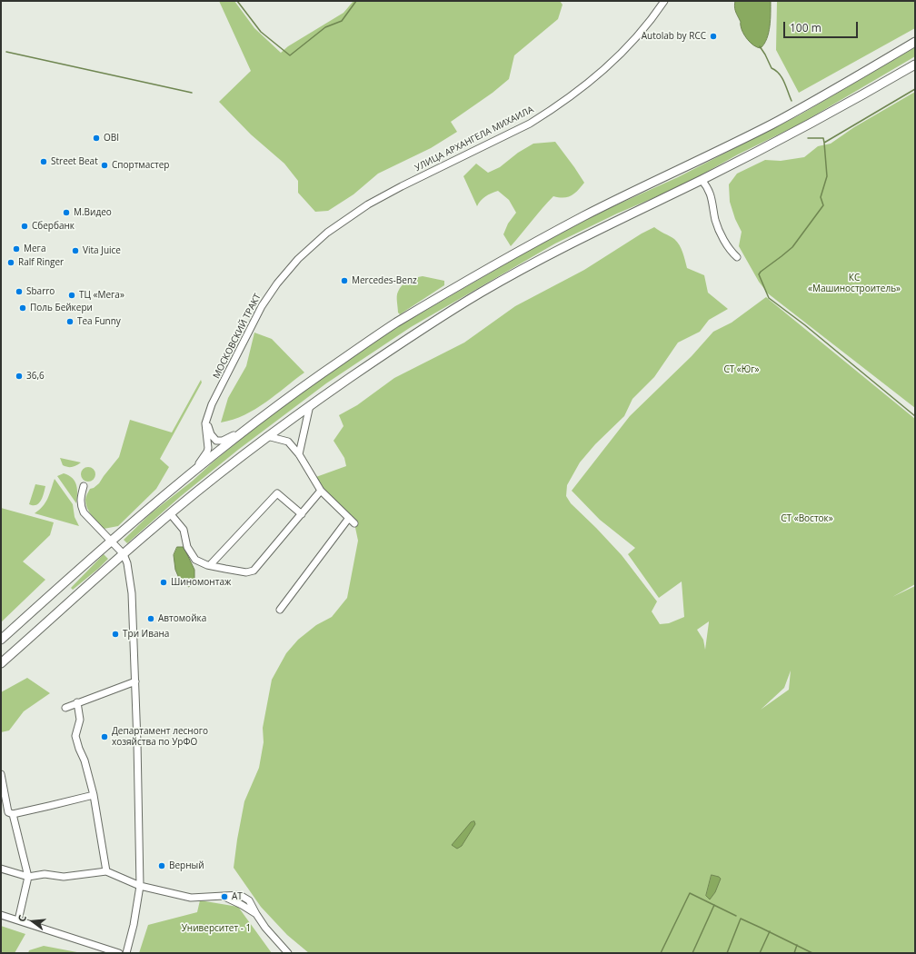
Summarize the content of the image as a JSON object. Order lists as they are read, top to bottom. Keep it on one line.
{"streets":{"street":["УЛИЦА АРХАНГЕЛА МИХАИЛА","МОСКОВСКИЙ ТРАКТ"]},"crossings":[["УЛИЦА АРХАНГЕЛА МИХАИЛА","МОСКОВСКИЙ ТРАКТ"]],"parks":["КС «Машиностроитель»","СТ «Юг»","СТ «Восток»","Университет - 1"],"places":["Autolab by RCC","OBI","Street Beat","Спортмастер","М.Видео","Сбербанк","Мега","Vita Juice","Ralf Ringer","Mercedes-Benz","Sbarro","ТЦ «Мега»","Поль Бейкери","Tea Funny","36,6","Шиномонтаж","Автомойка","Три Ивана","Департамент лесного хозяйства по УрФО","Верный","AT"],"scale_bar":"100 m","north":"left"}
